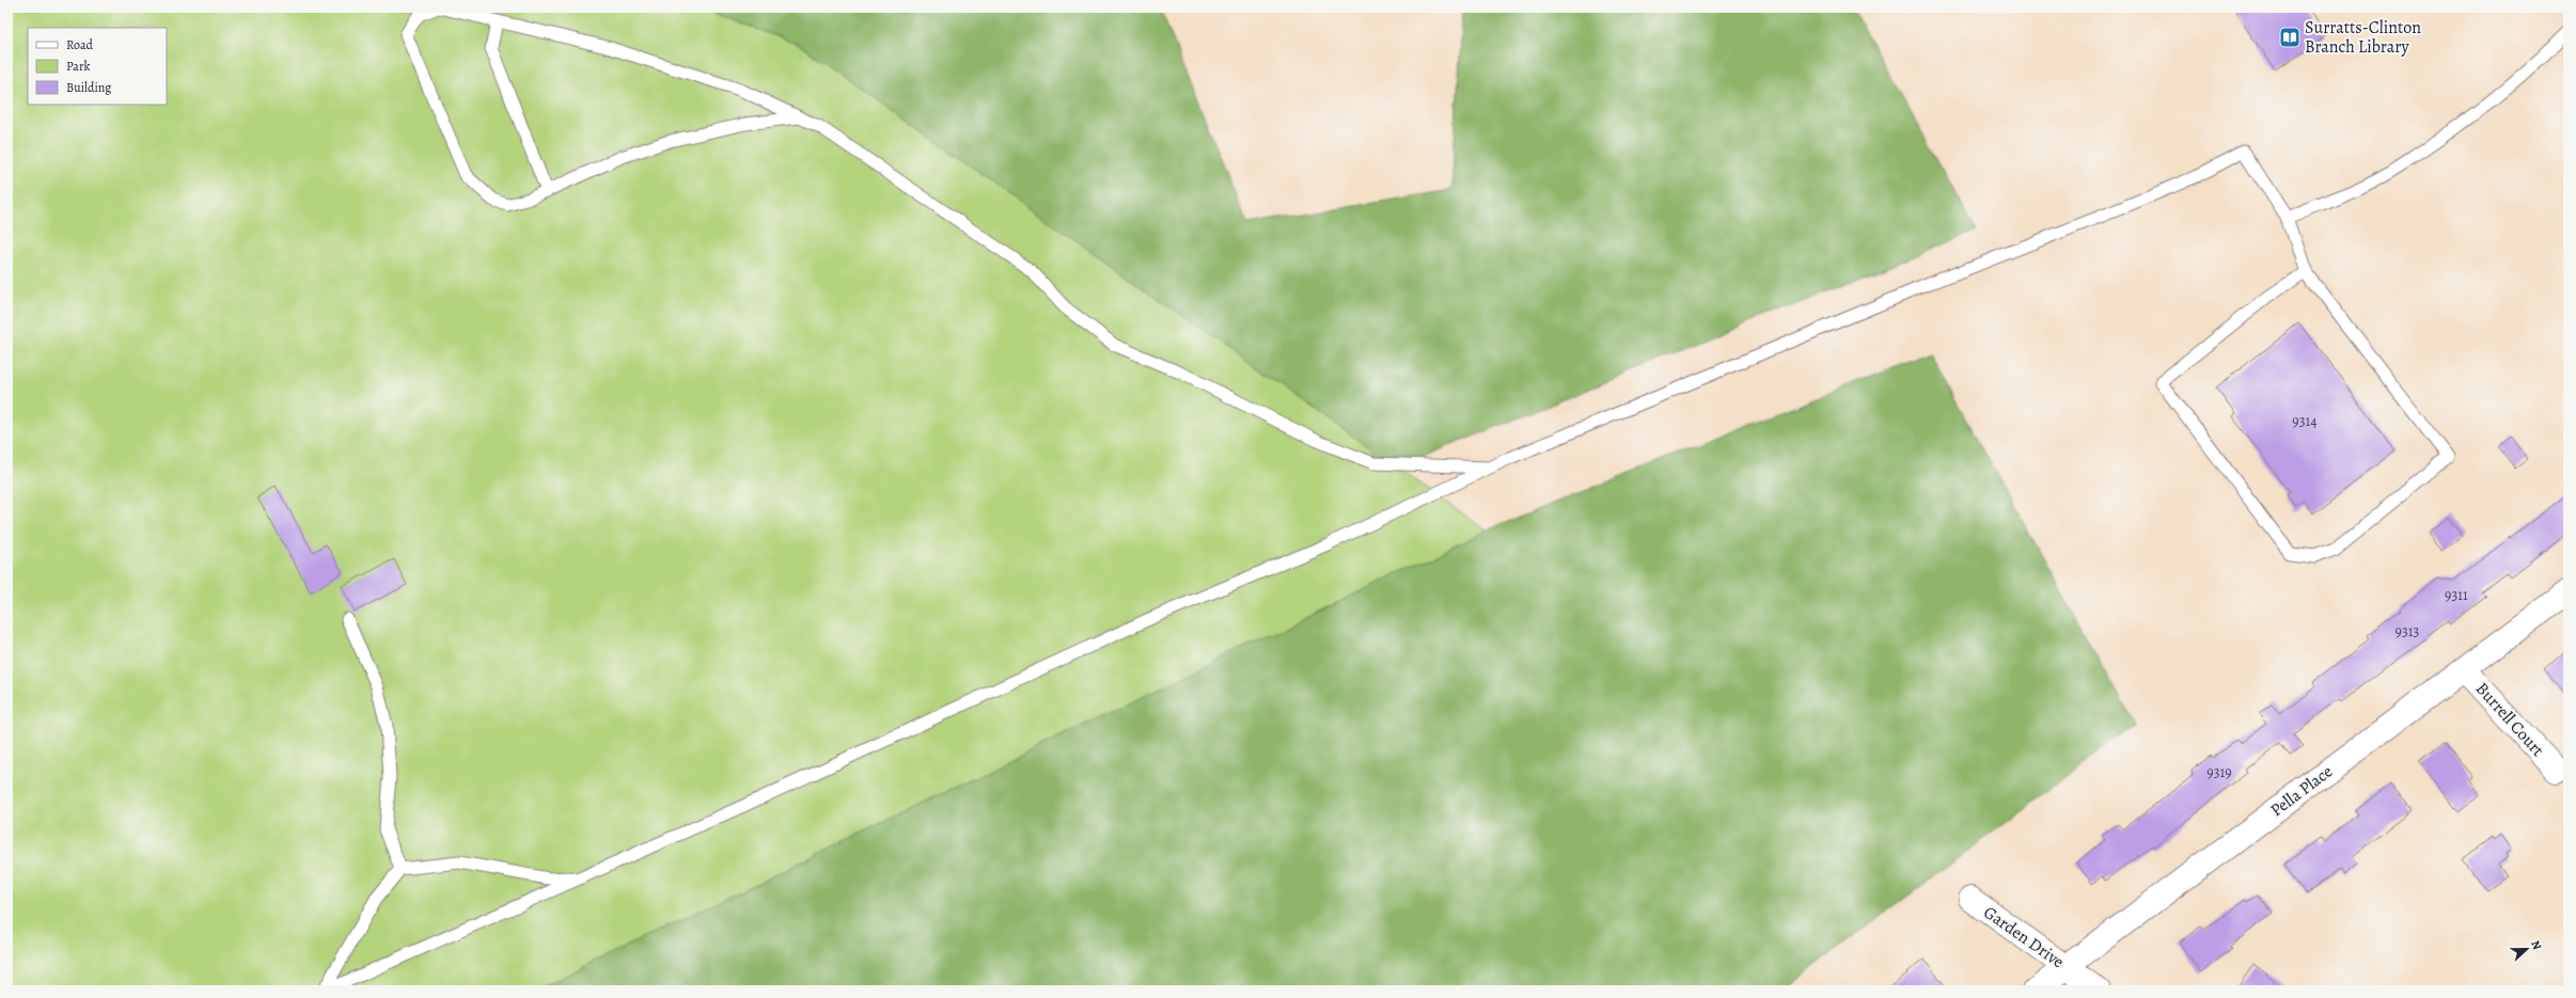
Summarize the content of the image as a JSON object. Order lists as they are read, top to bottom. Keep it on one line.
{"streets":{"street":["Burrell Court","Pella Place","Garden Drive"]},"crossings":[["Burrell Court","Pella Place"],["Pella Place","Garden Drive"]],"places":{"library":["Surratts-Clinton Branch Library"]},"house_numbers":["9314","9311","9313","9319"],"legend":["Road","Park","Building"],"north":"right"}
